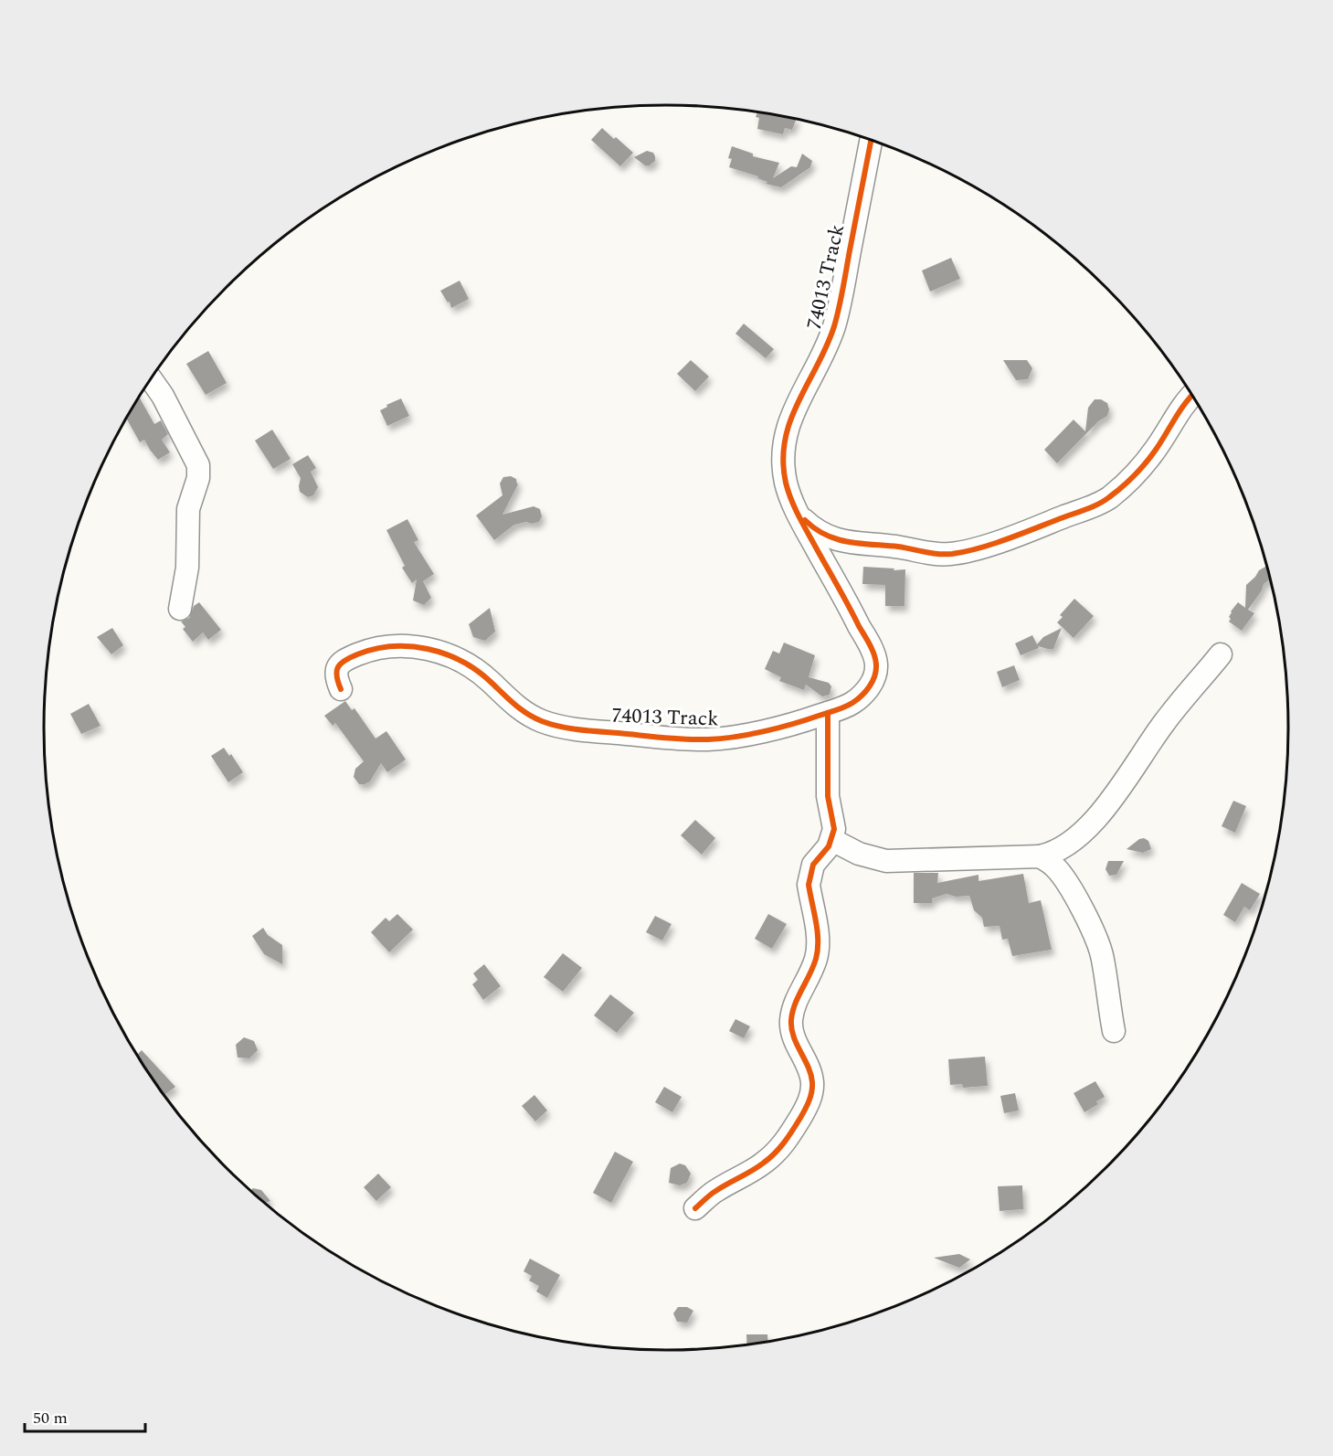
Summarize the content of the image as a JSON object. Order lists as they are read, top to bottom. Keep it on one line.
{"streets":{"street":["74013 Track"]},"scale_bar":"50 m"}
